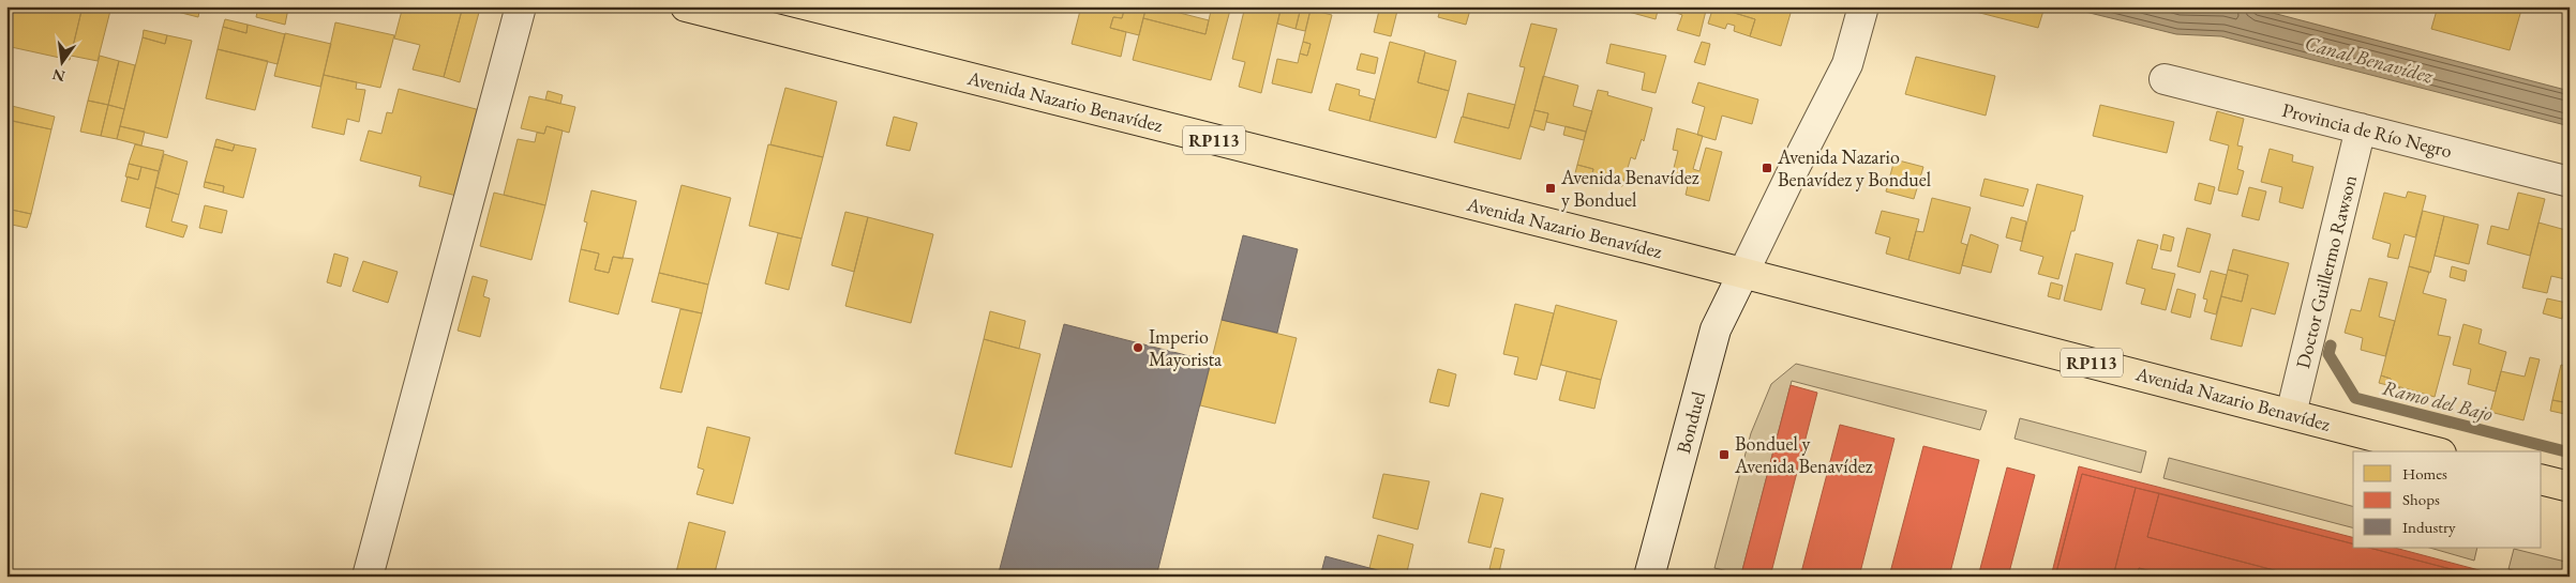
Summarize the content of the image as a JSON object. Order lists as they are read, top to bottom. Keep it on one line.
{"streets":{"main road":["Avenida Nazario Benavídez","RP113"],"street":["Provincia de Río Negro","Doctor Guillermo Rawson","Bonduel"]},"crossings":[["Avenida Nazario Benavídez","Doctor Guillermo Rawson"],["Avenida Nazario Benavídez","Bonduel"],["Provincia de Río Negro","Doctor Guillermo Rawson"]],"water":["Canal Benavídez","Ramo del Bajo"],"places":{"transit":["Avenida Nazario Benavídez y Bonduel","Avenida Benavídez y Bonduel","Bonduel y Avenida Benavídez"],"other":["Imperio Mayorista"]},"legend":["Homes","Shops","Industry"],"north":"bottom"}
